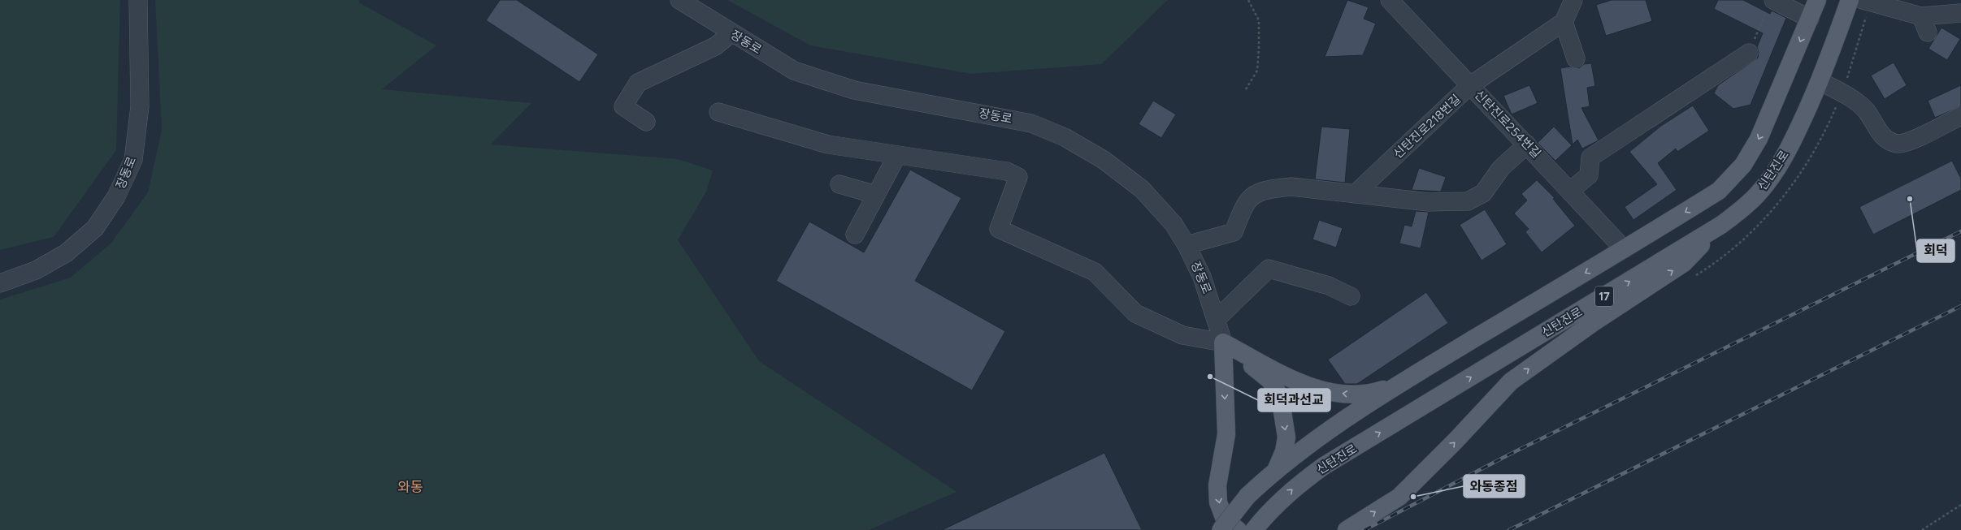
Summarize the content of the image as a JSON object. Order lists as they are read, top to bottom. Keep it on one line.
{"streets":{"main road":["신탄진로","17"],"street":["장동로","신탄진로254번길","신탄진로218번길"]},"crossings":[["신탄진로254번길","신탄진로218번길"],["신탄진로254번길","17"]],"districts":["와동"],"places":["회덕","회덕과선교","와동종점"]}
